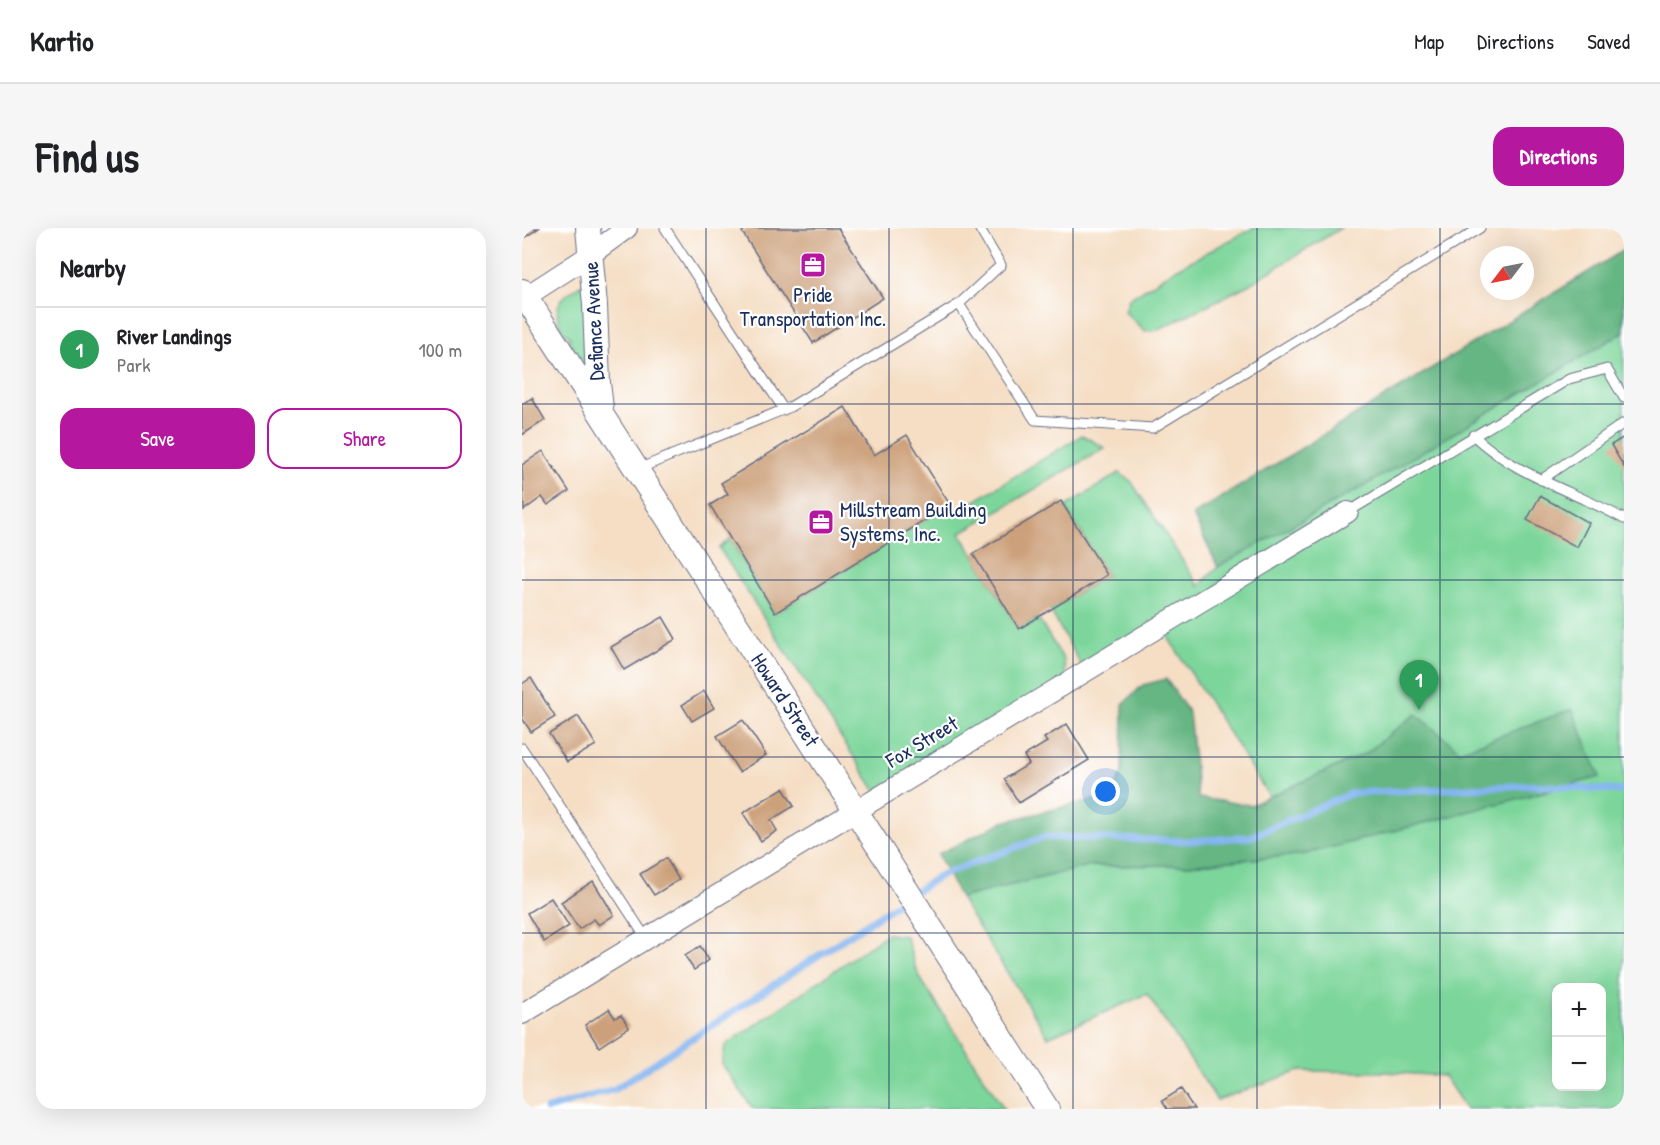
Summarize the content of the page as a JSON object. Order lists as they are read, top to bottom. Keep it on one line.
{"streets":{"street":["Defiance Avenue","Howard Street","Fox Street"]},"crossings":[["Defiance Avenue","Howard Street"],["Howard Street","Fox Street"]],"places":{"office":["Pride Transportation Inc.","Millstream Building Systems, Inc."]},"north":"bottom left","page":{"header":"Kartio","nav":["Map","Directions","Saved"],"buttons":["Directions",["Save","Share"]],"title":"Find us","heading":"Nearby","list":[{"mark":"1","name":"River Landings","note":"Park","value":"100 m"}],"pins":"1","map_buttons":["+","−"]}}
